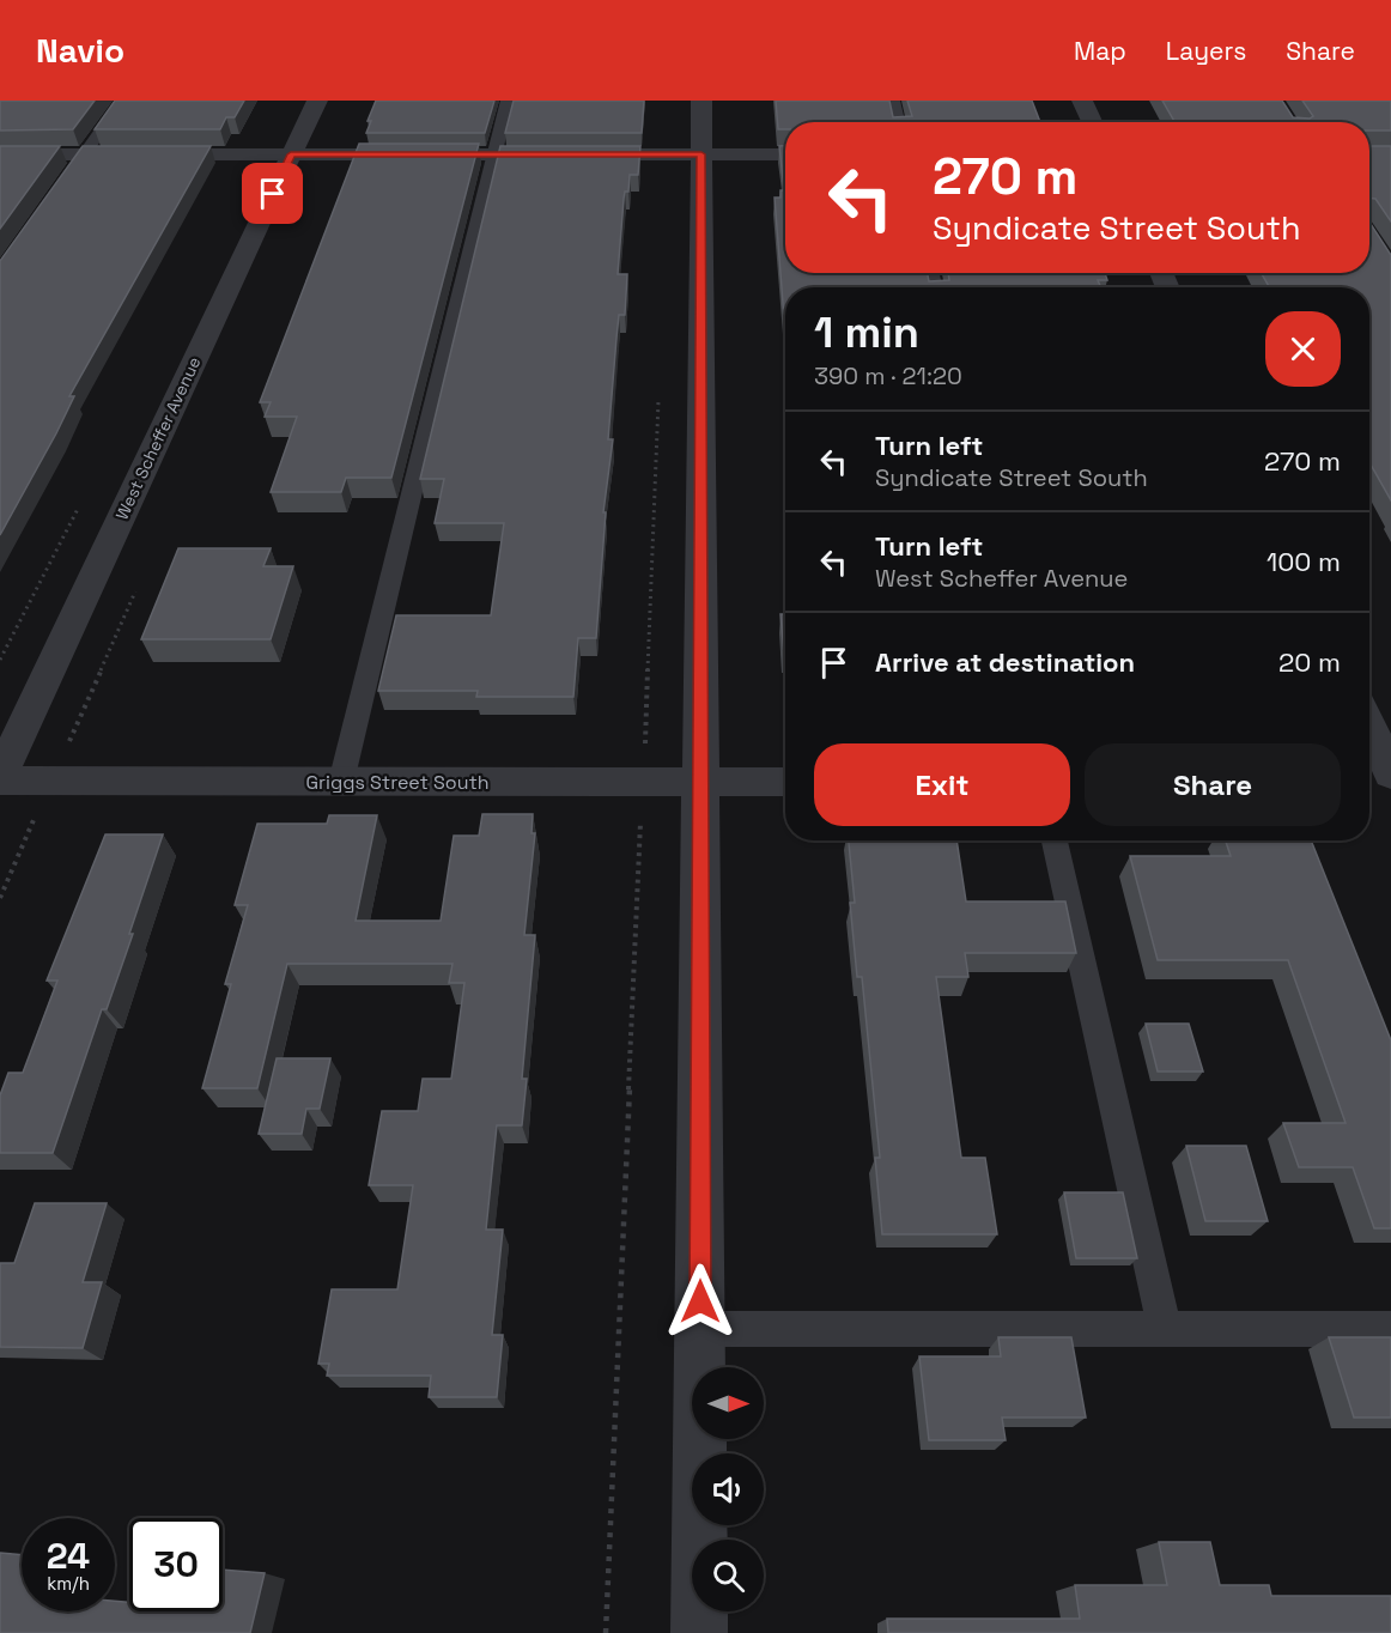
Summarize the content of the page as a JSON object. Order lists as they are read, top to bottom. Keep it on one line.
{"streets":{"street":["West Scheffer Avenue","Griggs Street South"]},"north":"right","page":{"header":"Navio","nav":["Map","Layers","Share"],"turn":["270 m","Syndicate Street South"],"heading":["1 min","390 m · 21:20"],"list":[{"name":"Turn left","note":"Syndicate Street South","value":"270 m"},{"name":"Turn left","note":"West Scheffer Avenue","value":"100 m"},{"name":"Arrive at destination","value":"20 m"}],"buttons":["Exit","Share"],"speed":"24 km/h","limit":"30"}}
